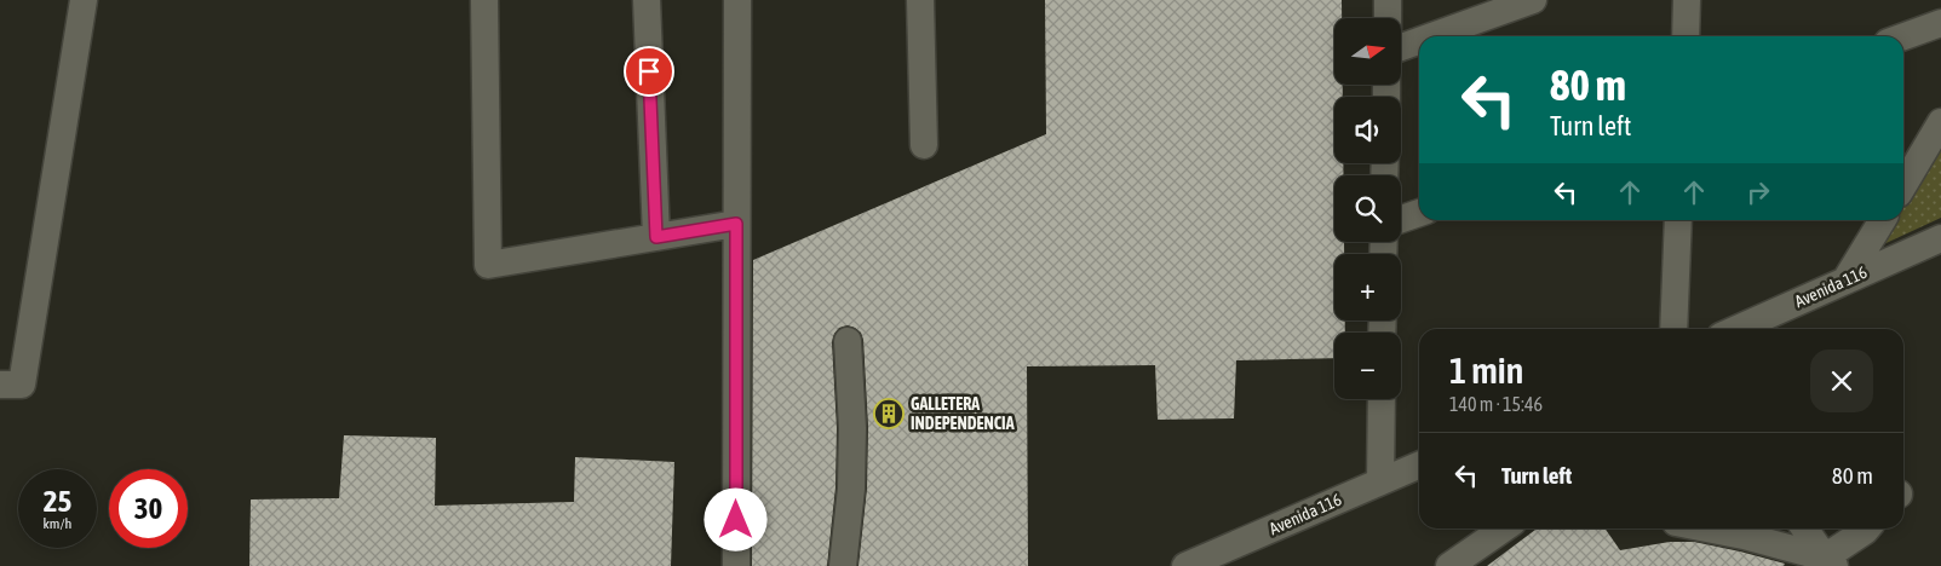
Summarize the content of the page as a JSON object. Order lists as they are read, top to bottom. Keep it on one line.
{"streets":{"street":["Avenida 116"]},"places":{"building":["GALLETERA INDEPENDENCIA"]},"north":"right","page":{"map_buttons":["+","−"],"turn":["80 m","Turn left"],"heading":["1 min","140 m · 15:46"],"list":[{"name":"Turn left","value":"80 m"}],"speed":"25 km/h","limit":"30"}}
